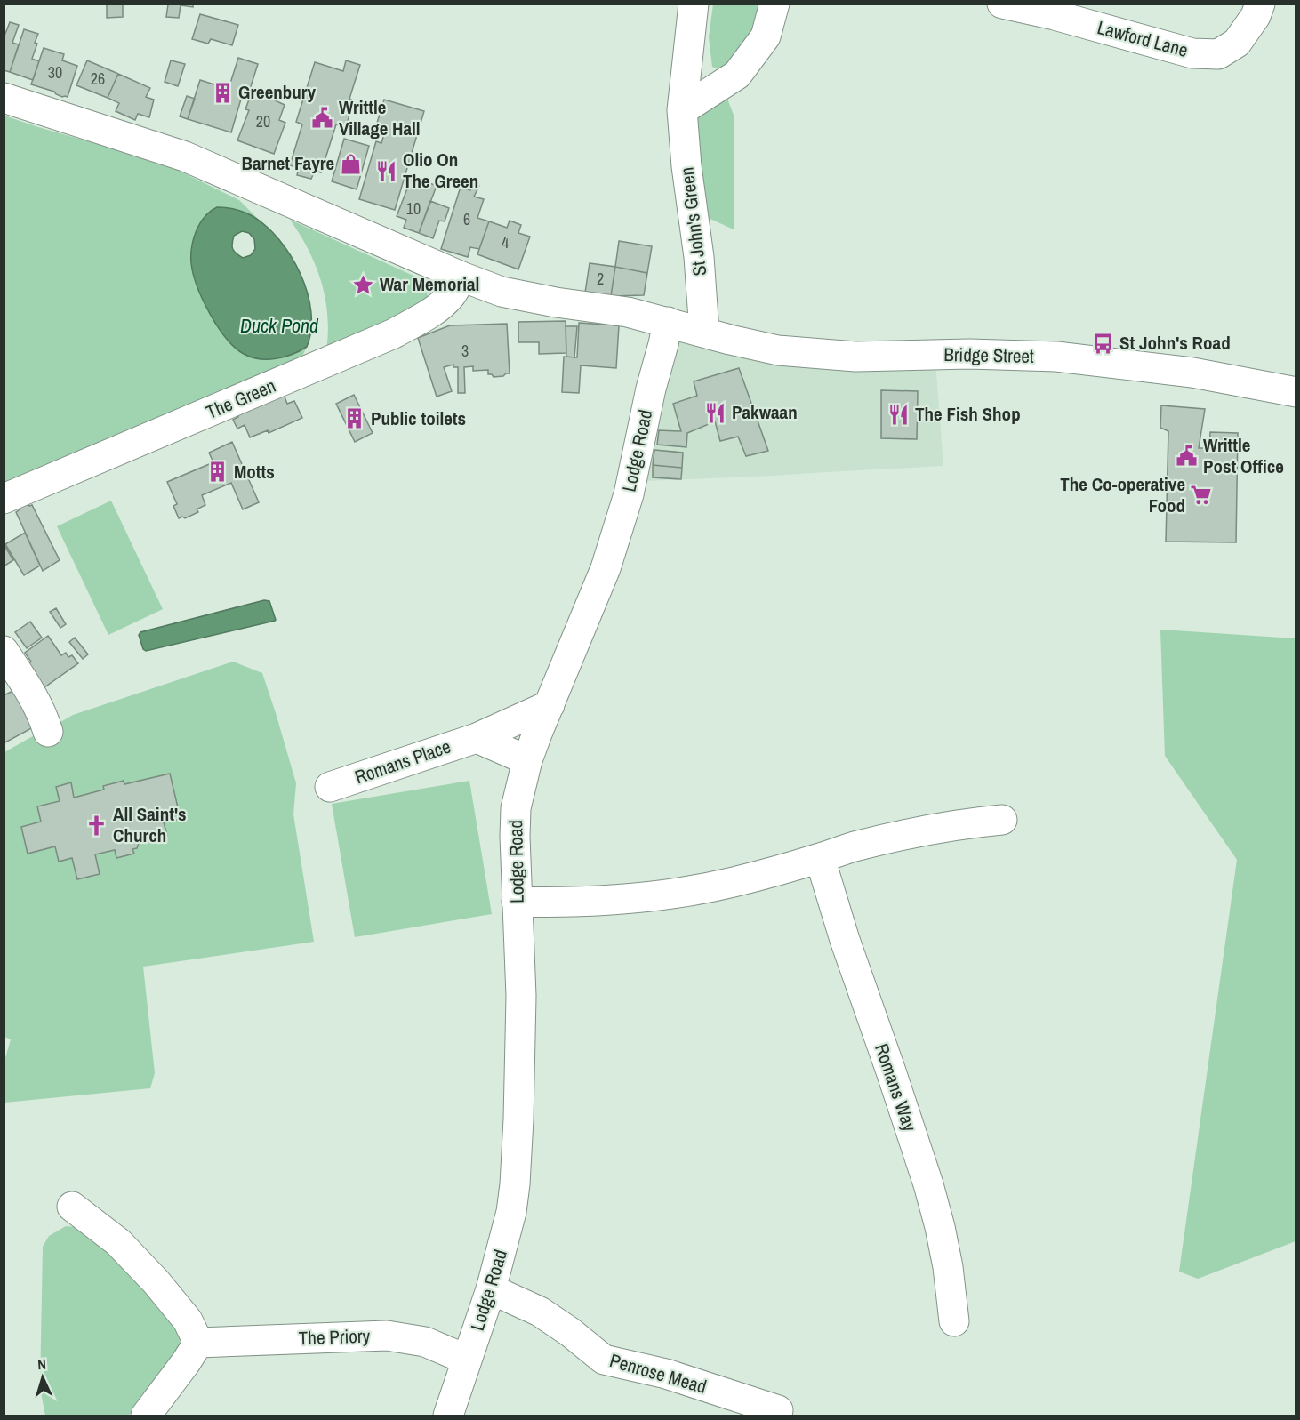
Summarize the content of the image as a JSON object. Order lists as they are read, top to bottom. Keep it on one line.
{"streets":{"street":["Lawford Lane","St John's Green","Bridge Street","The Green","Lodge Road","Romans Place","Romans Way","The Priory","Penrose Mead"]},"crossings":[["St John's Green","Bridge Street"],["St John's Green","Lodge Road"],["Bridge Street","Lodge Road"],["Lodge Road","Romans Place"],["Lodge Road","The Priory"],["Lodge Road","Penrose Mead"]],"water":["Duck Pond"],"places":{"building":["Greenbury","Public toilets","Motts"],"public building":["Writtle Village Hall","Writtle Post Office"],"shop":["Barnet Fayre"],"restaurant":["Olio On The Green","Pakwaan","The Fish Shop"],"place":["War Memorial"],"bus stop":["St John's Road"],"supermarket":["The Co-operative Food"],"church":["All Saint's Church"]},"house_numbers":["30","26","20","10","6","4","2","3"],"north":"top"}
